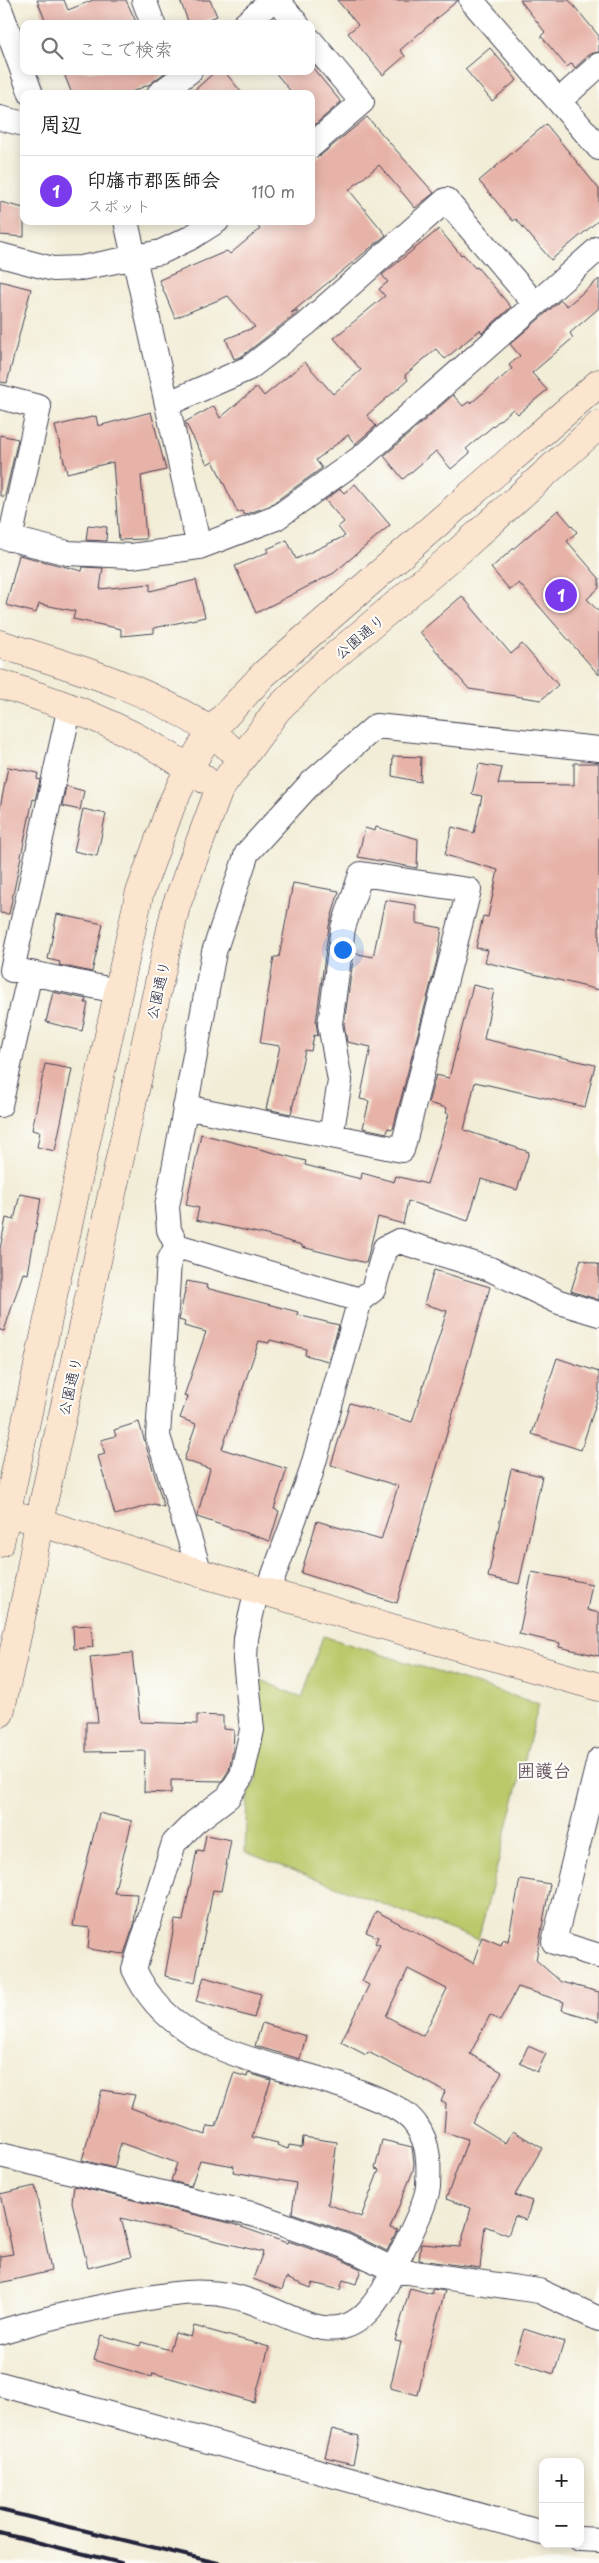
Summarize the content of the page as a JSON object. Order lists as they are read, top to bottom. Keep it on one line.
{"streets":{"street":["公園通り"]},"districts":["囲護台"],"page":{"search":"ここで検索","heading":"周辺","list":[{"mark":"1","name":"印旛市郡医師会","note":"スポット","value":"110 m"}],"pins":"1","map_buttons":["+","−"]}}
